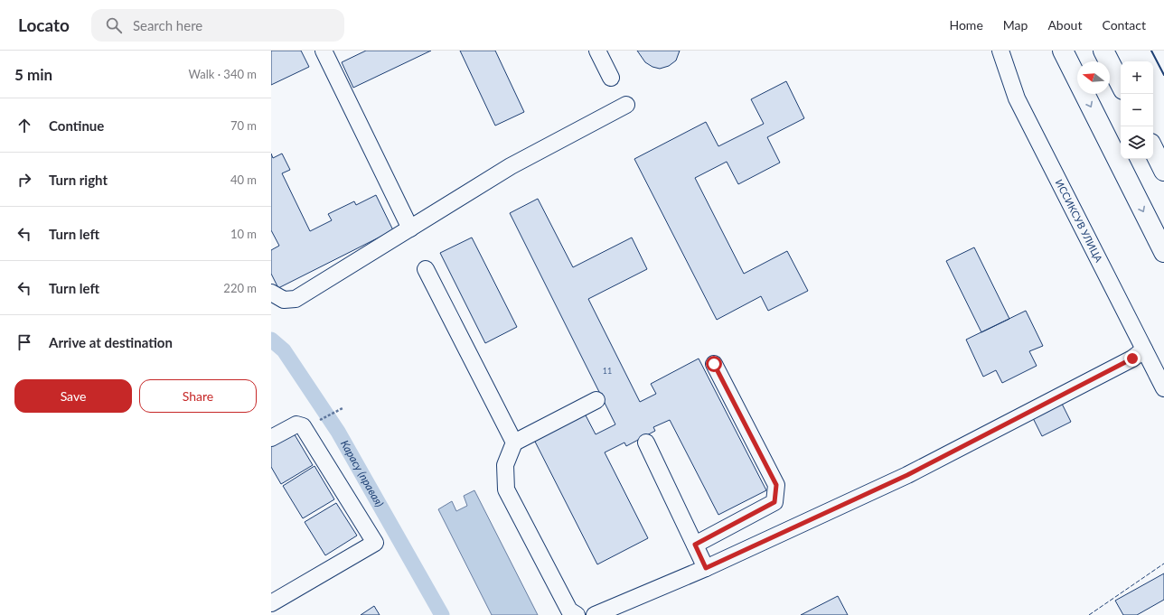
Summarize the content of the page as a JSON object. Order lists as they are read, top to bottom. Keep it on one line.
{"streets":{"street":["ИССИКСУВ УЛИЦА"]},"water":["Карасу (правая)"],"house_numbers":["11"],"north":"left","page":{"header":"Locato","search":"Search here","nav":["Home","Map","About","Contact"],"heading":["5 min","Walk · 340 m"],"map_buttons":["+","−"],"list":[["Continue","70 m"],["Turn right","40 m"],["Turn left","10 m"],["Turn left","220 m"],"Arrive at destination"],"buttons":["Save","Share"]}}
